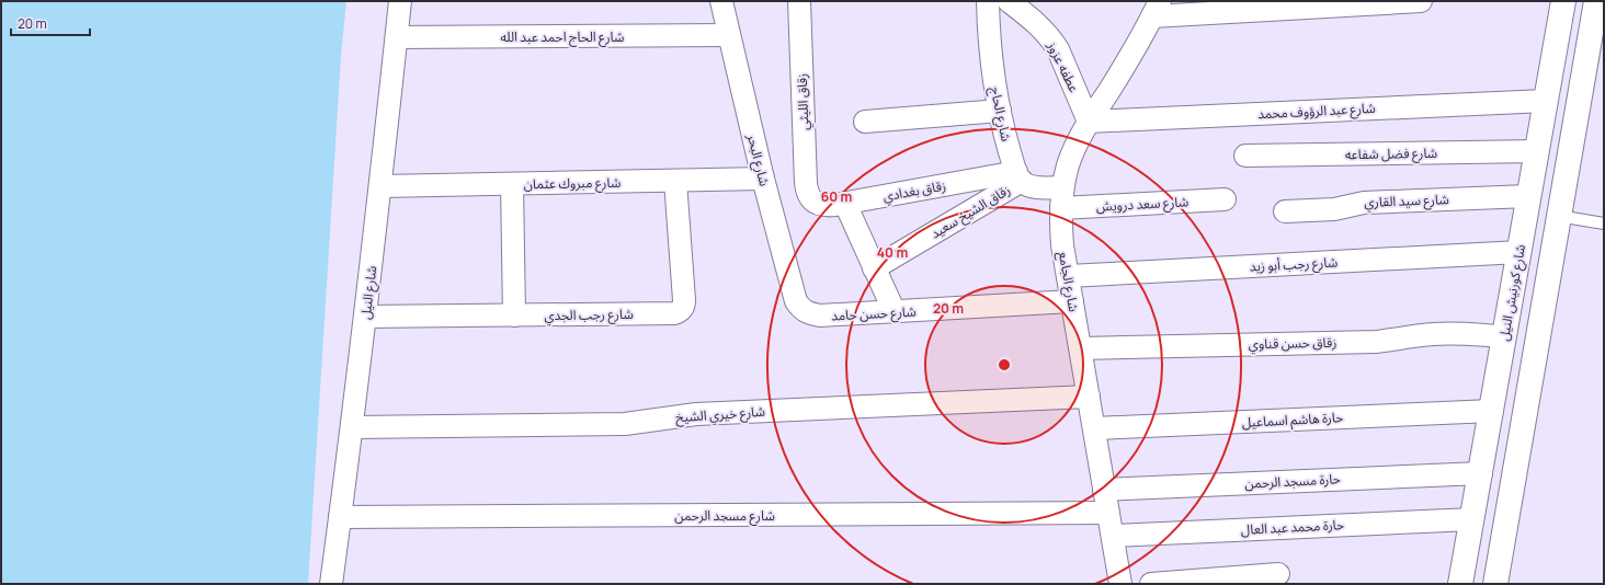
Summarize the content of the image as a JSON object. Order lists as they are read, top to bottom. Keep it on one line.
{"streets":{"highway":["شارع كورنيش النيل"],"street":["شارع الحاج احمد عبد الله","عطفه عزوز","زقاق الليثي","شارع عبد الرؤوف محمد","شارع الحاج","شارع فضل شفاعه","شارع البحر","شارع مبروك عثمان","زقاق بغدادي","شارع سيد القاري","شارع سعد درويش","زقاق الشيخ سعيد","شارع رجب أبو زيد","شارع الجامع","شارع النيل","شارع حسن حامد","شارع رجب الجدي","زقاق حسن قناوي","شارع خيري الشيخ","حارة هاشم اسماعيل","حارة مسجد الرحمن","شارع مسجد الرحمن","حارة محمد عبد العال"]},"crossings":[["شارع الحاج احمد عبد الله","شارع البحر"],["شارع الحاج احمد عبد الله","شارع النيل"],["عطفه عزوز","شارع عبد الرؤوف محمد"],["عطفه عزوز","شارع الجامع"],["زقاق الليثي","زقاق بغدادي"],["شارع عبد الرؤوف محمد","شارع الجامع"],["شارع عبد الرؤوف محمد","شارع كورنيش النيل"],["شارع الحاج","زقاق بغدادي"],["شارع الحاج","زقاق الشيخ سعيد"],["شارع فضل شفاعه","شارع كورنيش النيل"],["شارع البحر","شارع مبروك عثمان"],["شارع البحر","شارع حسن حامد"],["شارع مبروك عثمان","شارع النيل"],["شارع مبروك عثمان","شارع رجب الجدي"],["زقاق بغدادي","زقاق الشيخ سعيد"],["شارع سيد القاري","شارع كورنيش النيل"],["شارع سعد درويش","شارع الجامع"],["شارع رجب أبو زيد","شارع الجامع"],["شارع رجب أبو زيد","شارع كورنيش النيل"],["شارع الجامع","شارع حسن حامد"],["شارع الجامع","زقاق حسن قناوي"],["شارع الجامع","شارع خيري الشيخ"],["شارع الجامع","حارة هاشم اسماعيل"],["شارع الجامع","حارة مسجد الرحمن"],["شارع الجامع","شارع مسجد الرحمن"],["شارع الجامع","حارة محمد عبد العال"],["شارع النيل","شارع رجب الجدي"],["شارع النيل","شارع خيري الشيخ"],["شارع النيل","شارع مسجد الرحمن"],["شارع كورنيش النيل","زقاق حسن قناوي"],["شارع كورنيش النيل","حارة هاشم اسماعيل"],["شارع كورنيش النيل","حارة مسجد الرحمن"],["شارع كورنيش النيل","حارة محمد عبد العال"]],"scale_bar":"20 m","rings":["60 m","40 m","20 m"]}
